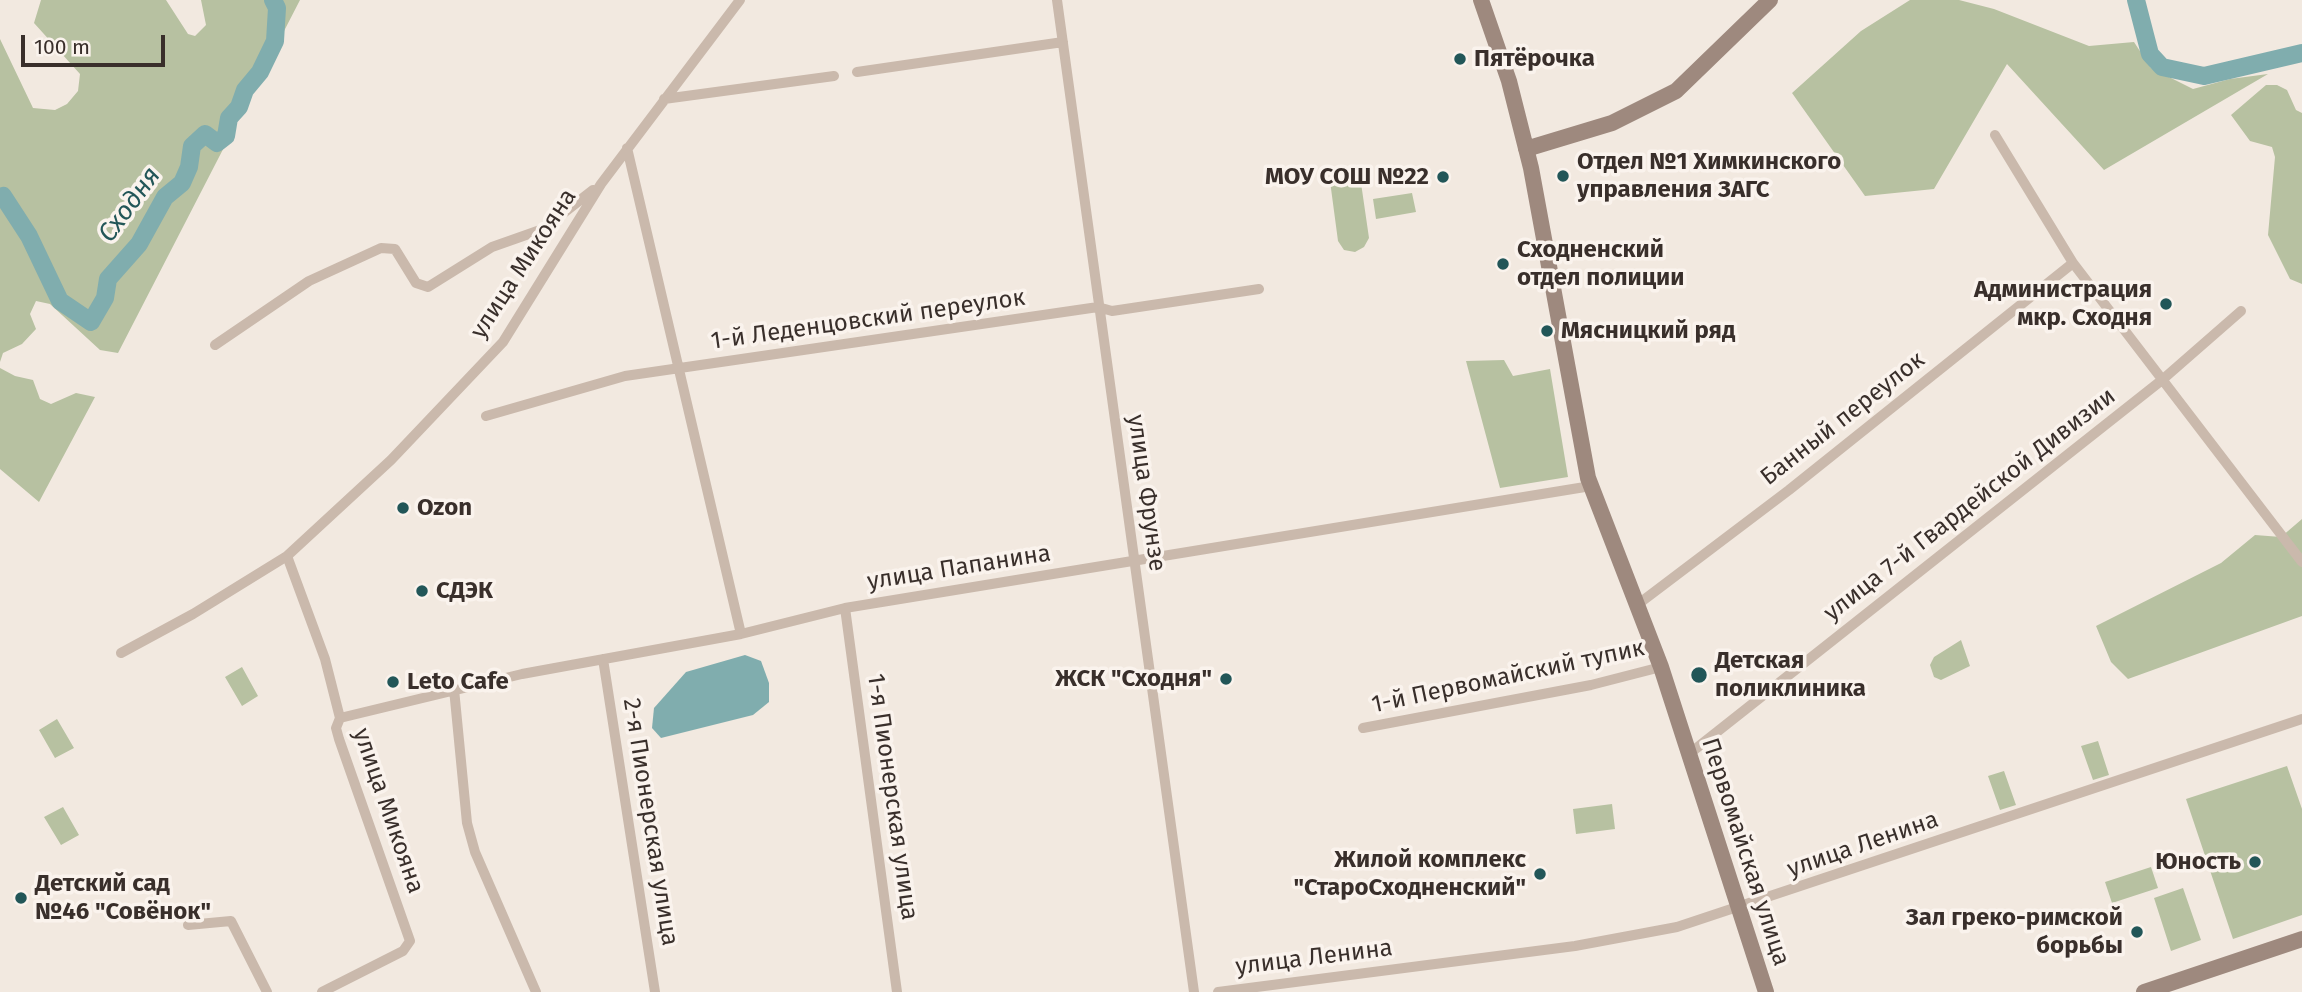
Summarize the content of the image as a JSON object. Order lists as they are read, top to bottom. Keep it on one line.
{"streets":{"main road":["Первомайская улица"],"street":["улица Микояна","1-й Леденцовский переулок","Банный переулок","улица Фрунзе","улица 7-й Гвардейской Дивизии","улица Папанина","1-й Первомайский тупик","1-я Пионерская улица","2-я Пионерская улица","улица Ленина"]},"crossings":[["улица Микояна","улица Папанина"],["1-й Леденцовский переулок","улица Фрунзе"],["Банный переулок","Первомайская улица"],["улица Фрунзе","улица Папанина"],["улица 7-й Гвардейской Дивизии","Первомайская улица"],["улица Папанина","1-я Пионерская улица"],["улица Папанина","2-я Пионерская улица"],["улица Папанина","Первомайская улица"],["1-й Первомайский тупик","Первомайская улица"],["улица Ленина","Первомайская улица"]],"water":["Сходня"],"places":["Пятёрочка","Отдел №1 Химкинского управления ЗАГС","МОУ СОШ №22","Сходненский отдел полиции","Администрация мкр. Сходня","Мясницкий ряд","Ozon","СДЭК","Детская поликлиника","ЖСК \"Сходня\"","Leto Cafe","Юность","Жилой комплекс \"СтароСходненский\"","Детский сад №46 \"Совёнок\"","Зал греко-римской борьбы"],"scale_bar":"100 m"}
